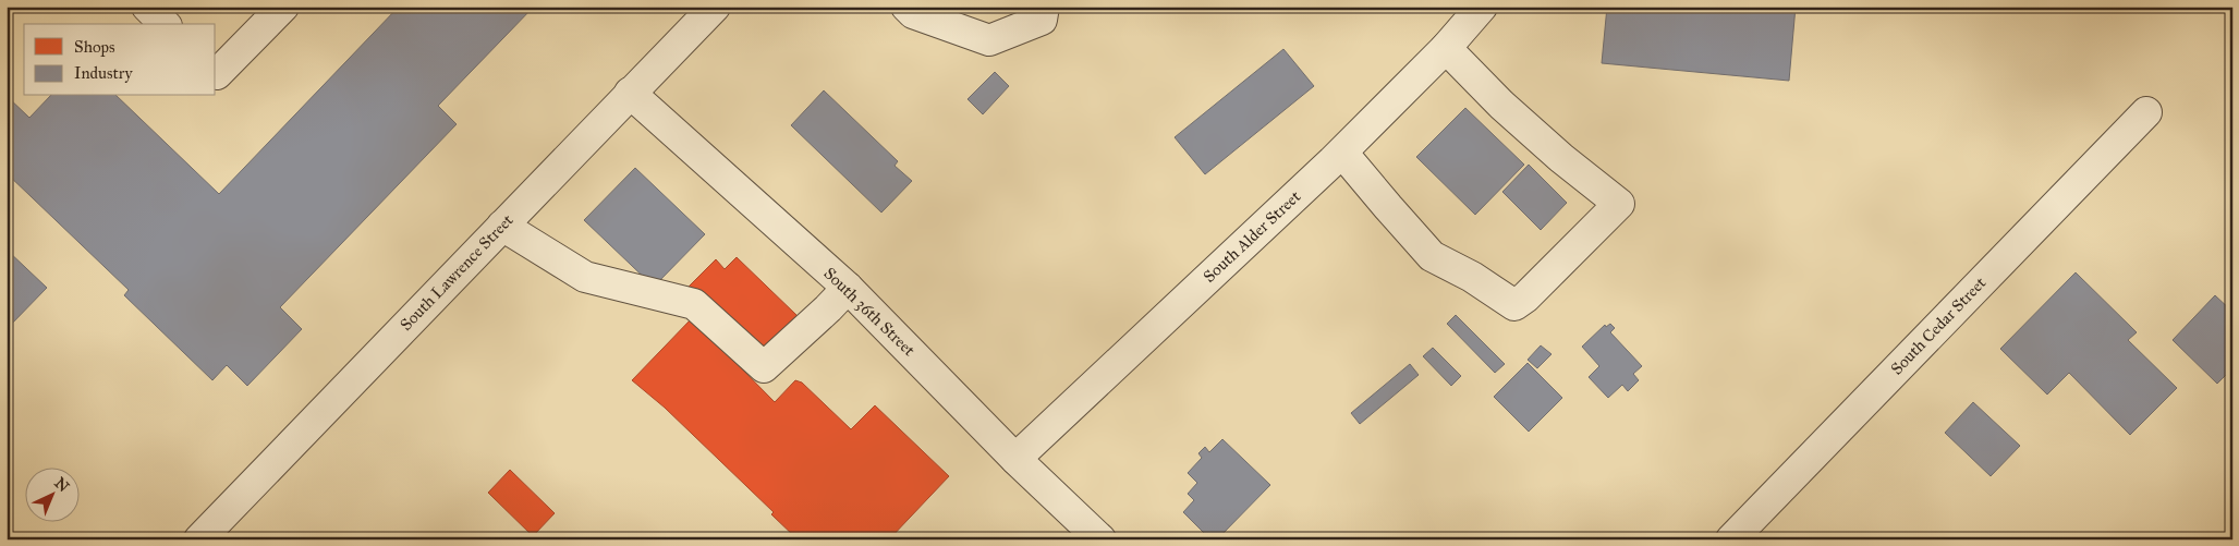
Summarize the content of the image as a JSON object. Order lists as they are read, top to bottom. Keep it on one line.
{"streets":{"street":["South Alder Street","South Lawrence Street","South 36th Street","South Cedar Street"]},"crossings":[["South Alder Street","South 36th Street"],["South Lawrence Street","South 36th Street"]],"legend":["Shops","Industry"],"north":"top right"}
